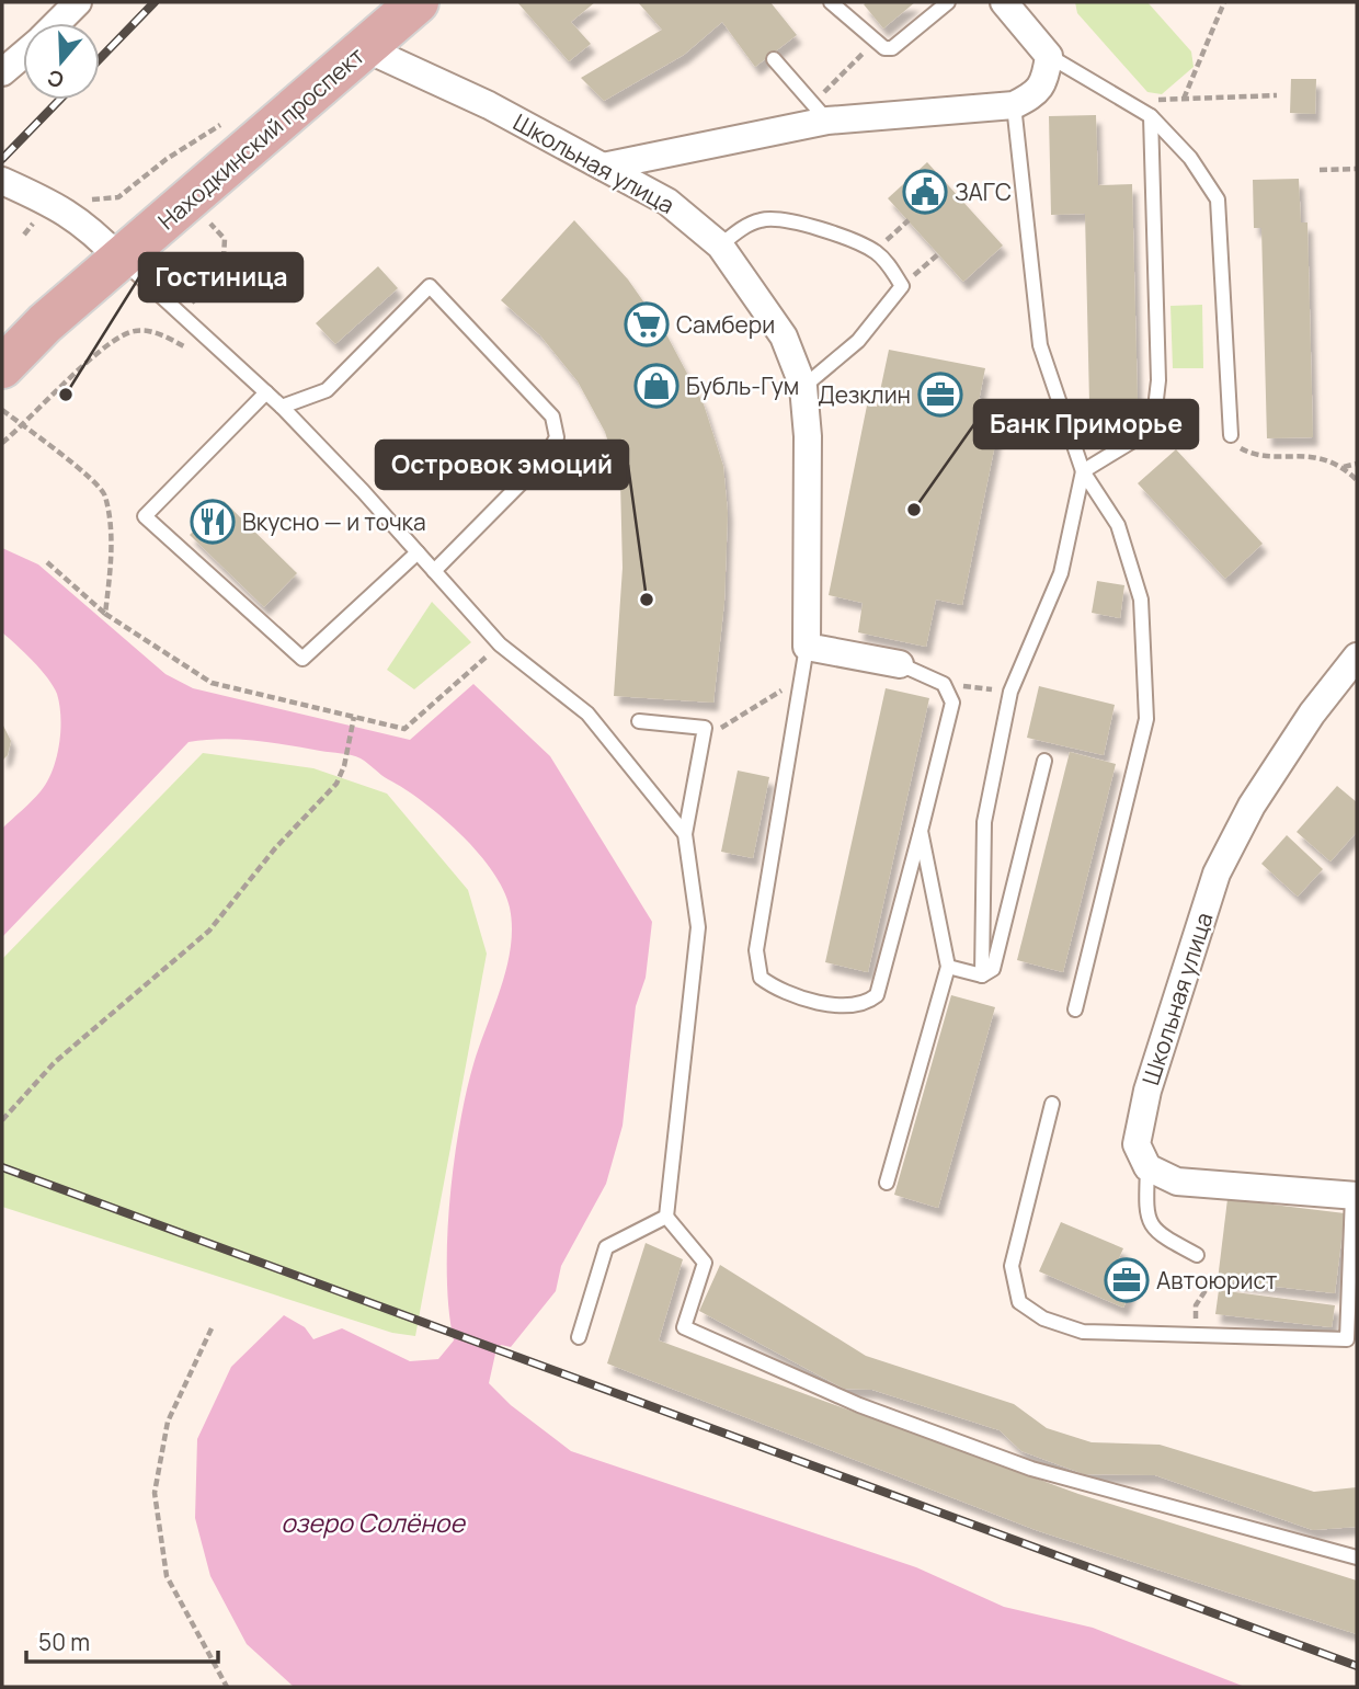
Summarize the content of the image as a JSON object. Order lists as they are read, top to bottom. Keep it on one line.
{"streets":{"main road":["Находкинский проспект"],"street":["Школьная улица"]},"crossings":[["Находкинский проспект","Школьная улица"]],"water":["озеро Солёное"],"places":{"public building":["ЗАГС"],"supermarket":["Самбери"],"shop":["Бубль-Гум"],"other":["Гостиница","Банк Приморье","Островок эмоций"],"office":["Дезклин","Автоюрист"],"restaurant":["Вкусно — и точка"]},"scale_bar":"50 m","north":"bottom"}
